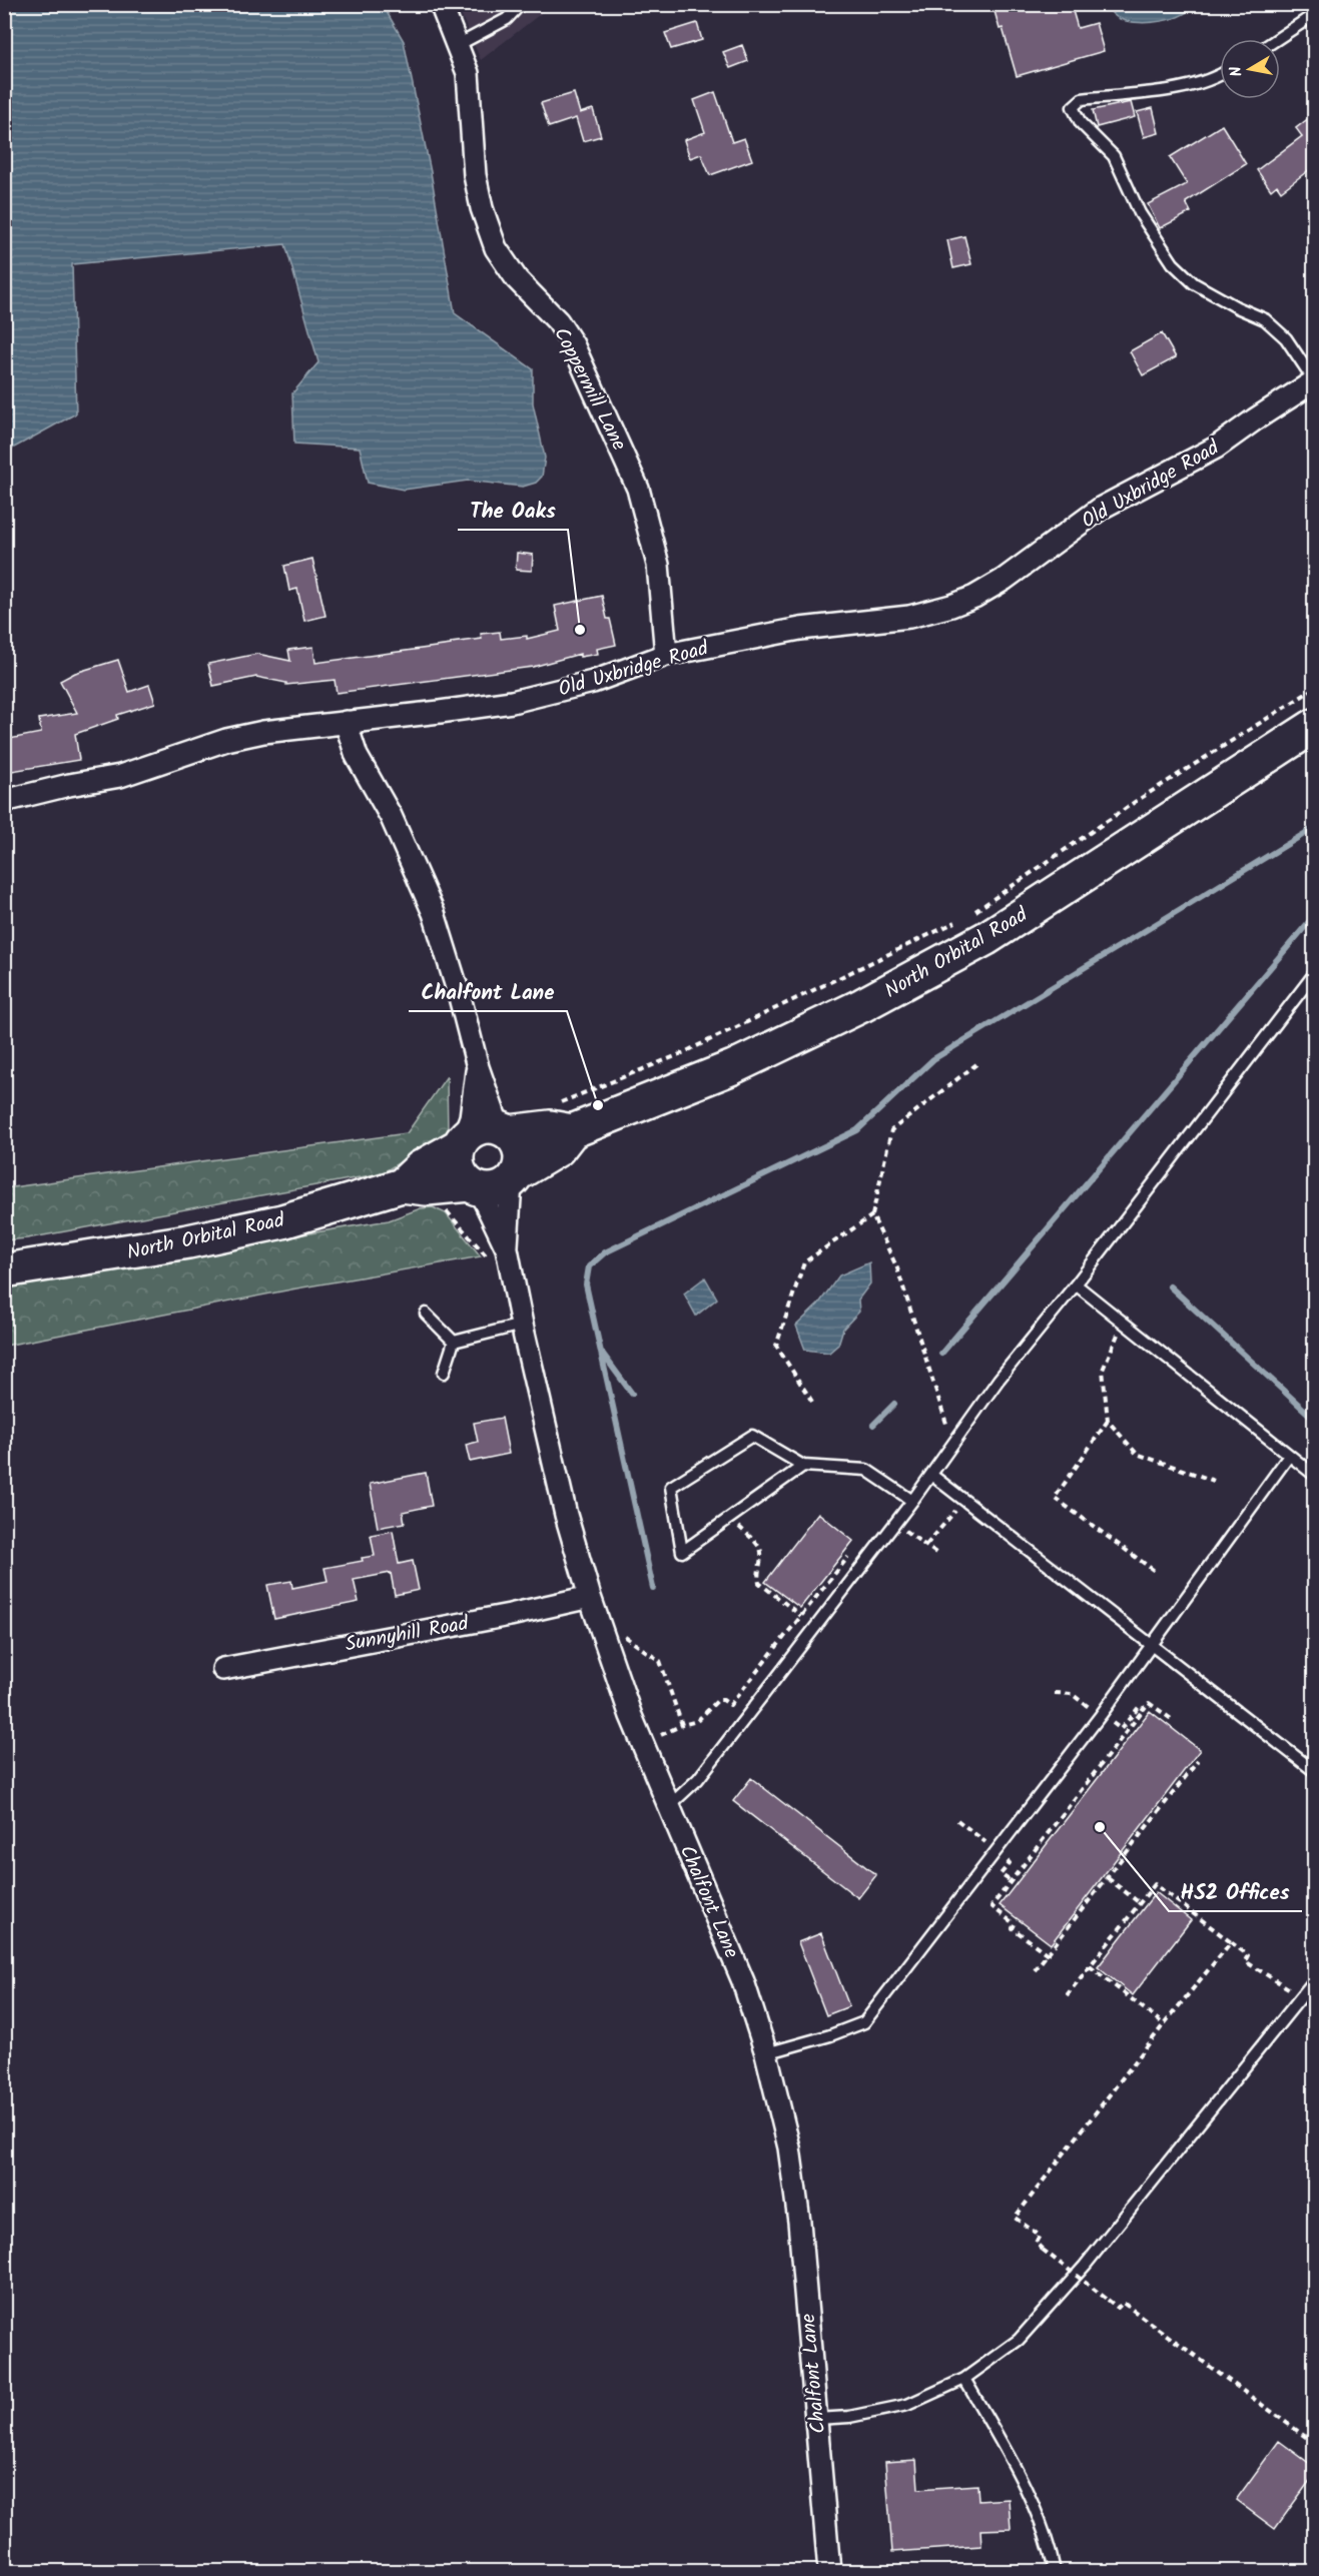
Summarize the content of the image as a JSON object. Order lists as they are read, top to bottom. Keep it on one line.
{"streets":{"main road":["North Orbital Road"],"street":["Coppermill Lane","Old Uxbridge Road","Sunnyhill Road","Chalfont Lane"]},"crossings":[["Coppermill Lane","Old Uxbridge Road"],["North Orbital Road","Chalfont Lane"],["Sunnyhill Road","Chalfont Lane"]],"places":["The Oaks","Chalfont Lane","HS2 Offices"],"north":"left"}
